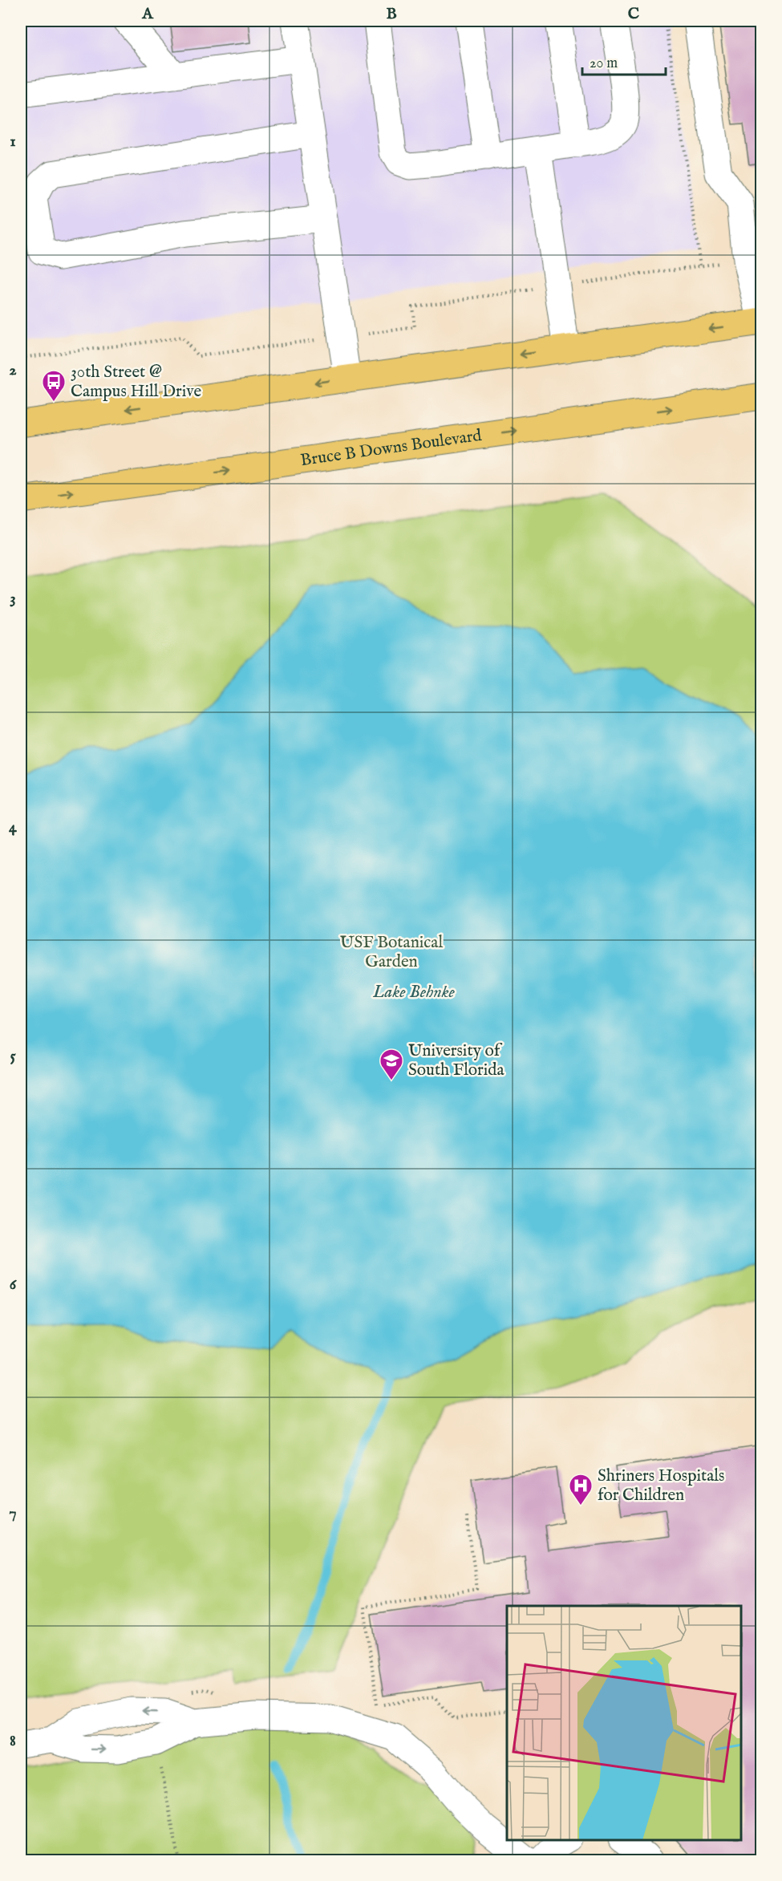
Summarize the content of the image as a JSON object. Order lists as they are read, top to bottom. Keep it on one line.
{"streets":{"main road":["Bruce B Downs Boulevard"]},"water":["Lake Behnke"],"parks":["USF Botanical Garden"],"places":{"bus stop":["30th Street @ Campus Hill Drive"],"school or university":["University of South Florida"],"hospital":["Shriners Hospitals for Children"]},"scale_bar":"20 m","grid":{"columns":["A","B","C"],"rows":["1","2","3","4","5","6","7","8"]}}
